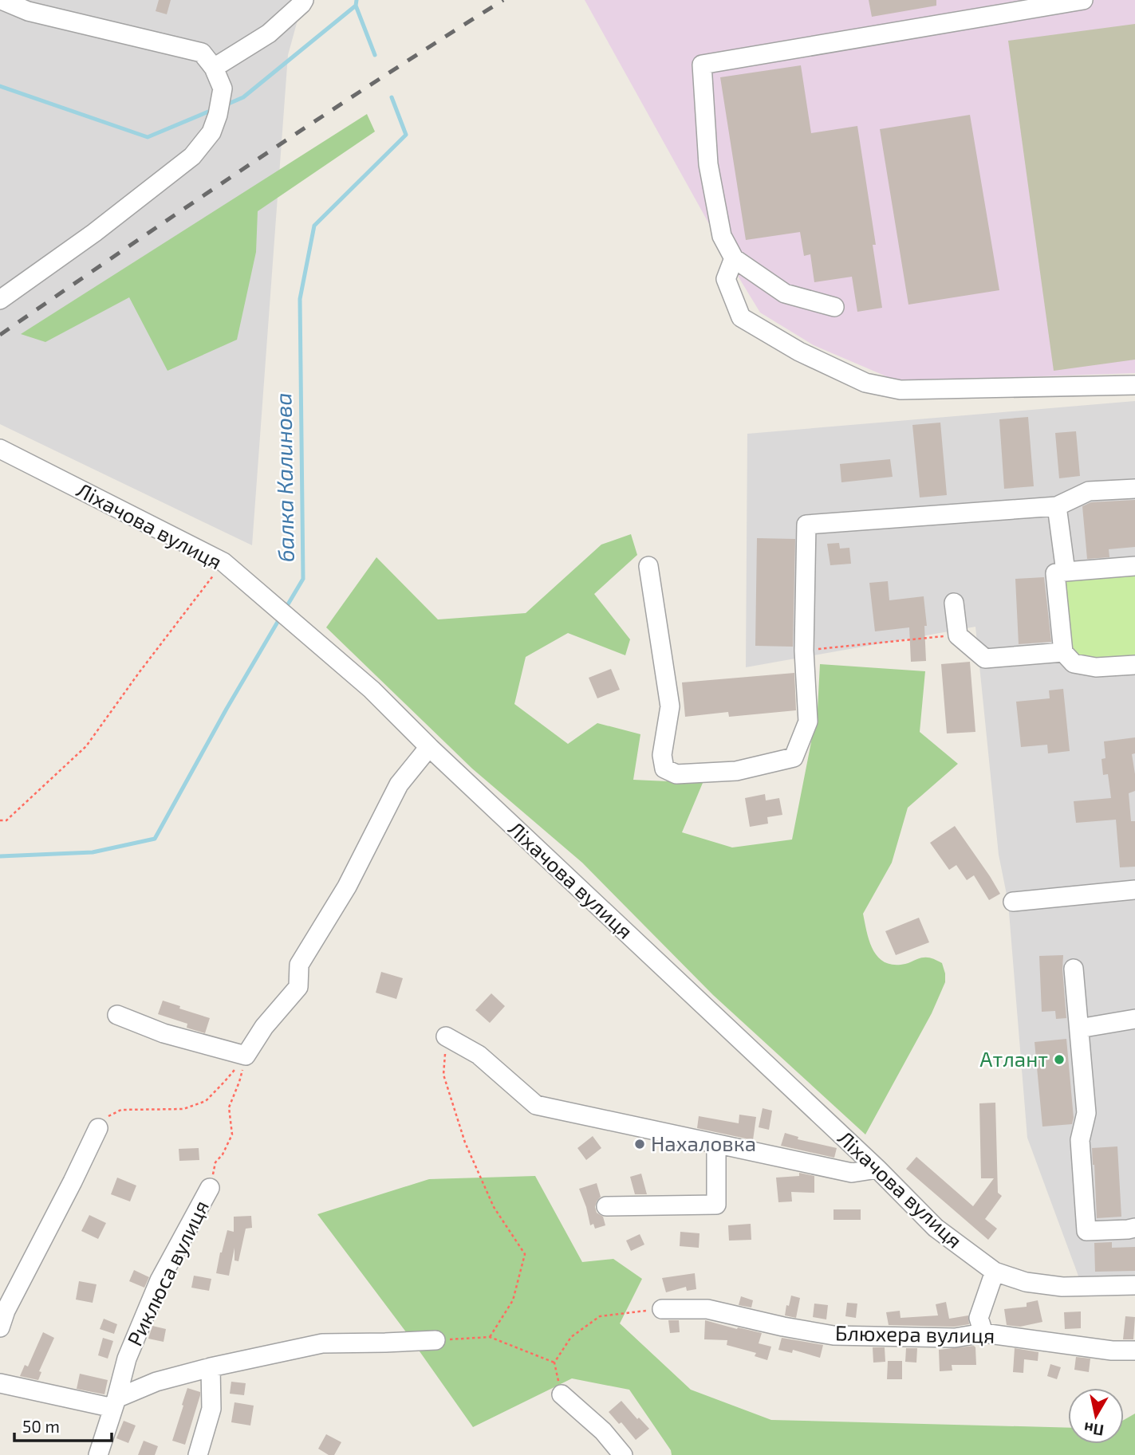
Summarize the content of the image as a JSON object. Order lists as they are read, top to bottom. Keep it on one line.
{"streets":{"street":["Ліхачова вулиця","Риклюса вулиця","Блюхера вулиця"]},"water":["балка Калинова"],"places":["Атлант","Нахаловка"],"scale_bar":"50 m","north":"bottom"}
